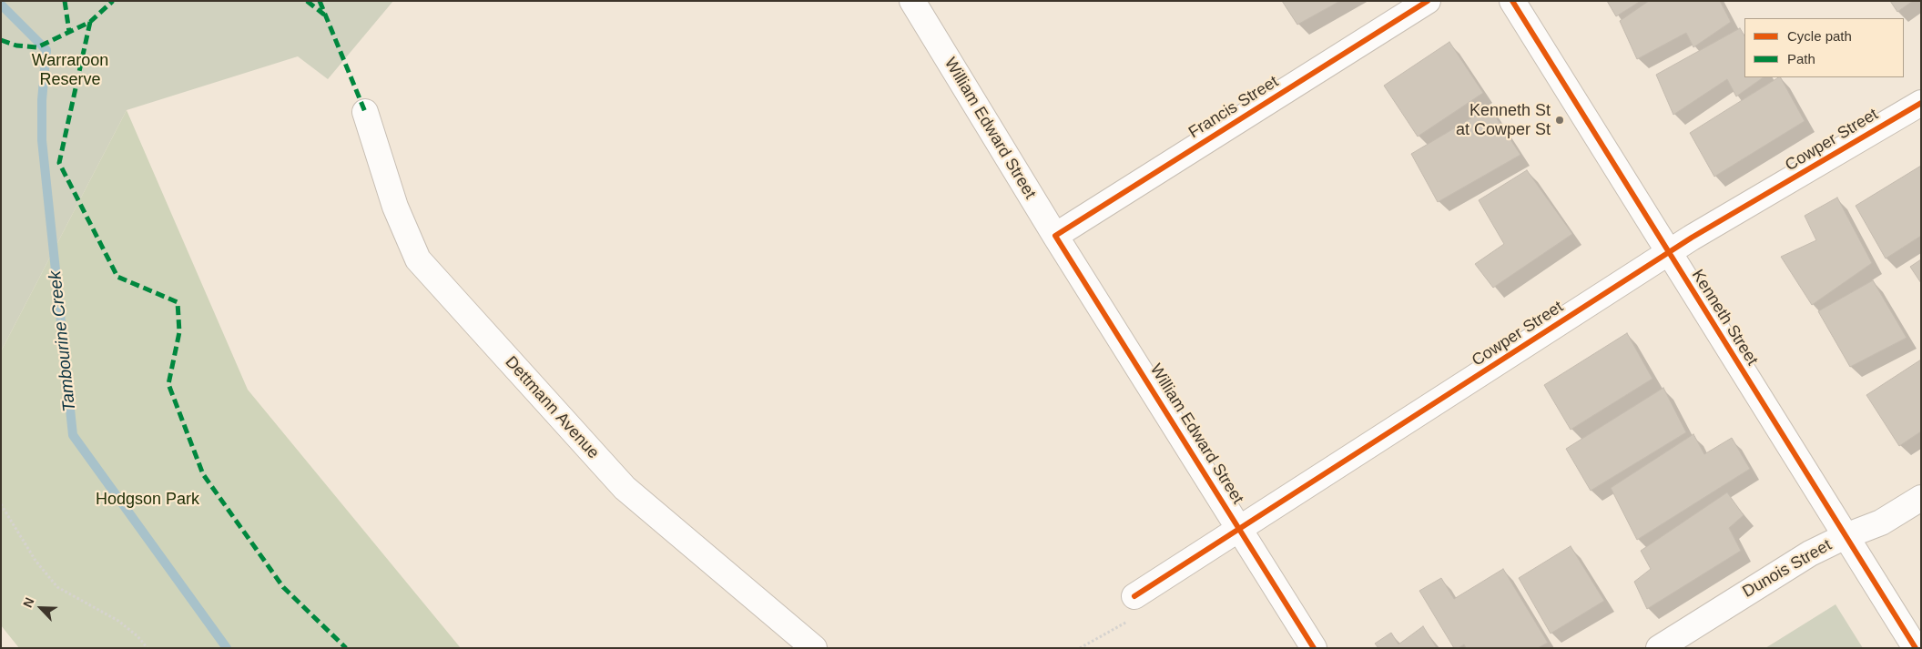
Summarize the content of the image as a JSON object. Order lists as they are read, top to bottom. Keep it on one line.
{"streets":{"street":["Francis Street","William Edward Street","Cowper Street","Kenneth Street","Dettmann Avenue","Dunois Street"]},"crossings":[["Francis Street","William Edward Street"],["William Edward Street","Cowper Street"],["Cowper Street","Kenneth Street"],["Kenneth Street","Dunois Street"]],"water":["Tambourine Creek"],"parks":["Warraroon Reserve","Hodgson Park"],"places":["Kenneth St at Cowper St"],"legend":["Cycle path","Path"],"north":"top left"}
